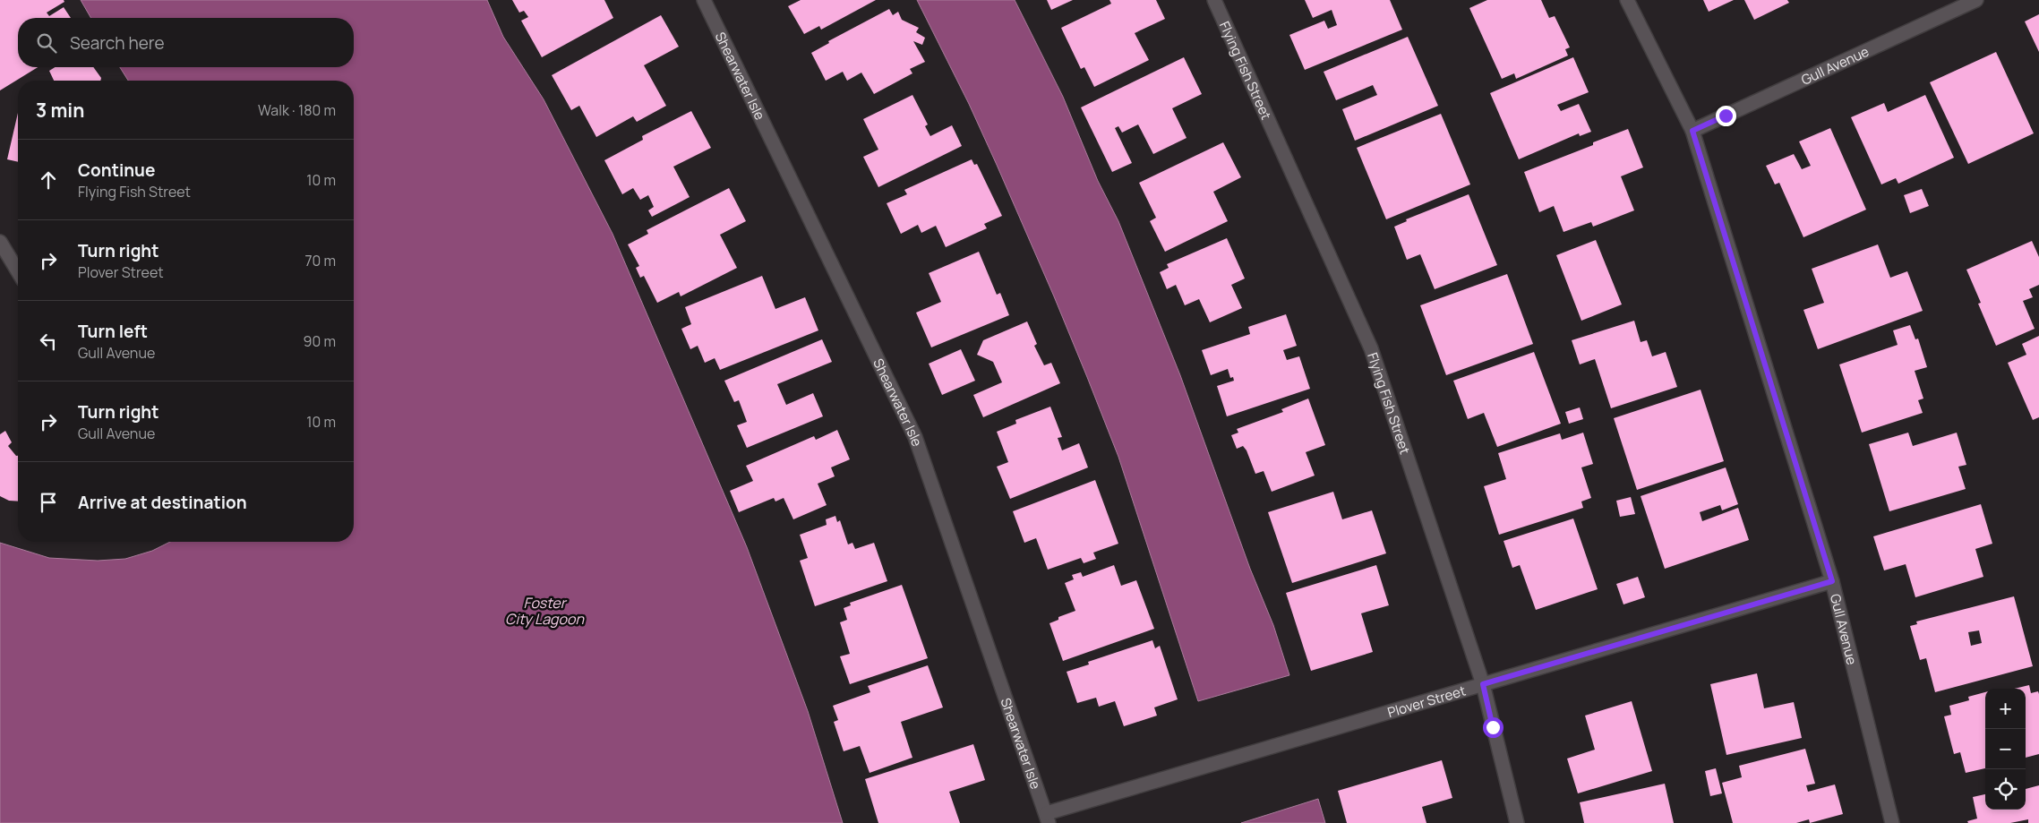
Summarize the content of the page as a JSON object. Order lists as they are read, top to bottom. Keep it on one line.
{"streets":{"street":["Gull Avenue","Flying Fish Street","Shearwater Isle","Plover Street"]},"crossings":[["Gull Avenue","Plover Street"],["Flying Fish Street","Plover Street"],["Shearwater Isle","Plover Street"]],"water":["Foster City Lagoon"],"page":{"search":"Search here","heading":["3 min","Walk · 180 m"],"list":[["Continue","Flying Fish Street","10 m"],["Turn right","Plover Street","70 m"],["Turn left","Gull Avenue","90 m"],["Turn right","Gull Avenue","10 m"],"Arrive at destination"],"map_buttons":["+","−"]}}
